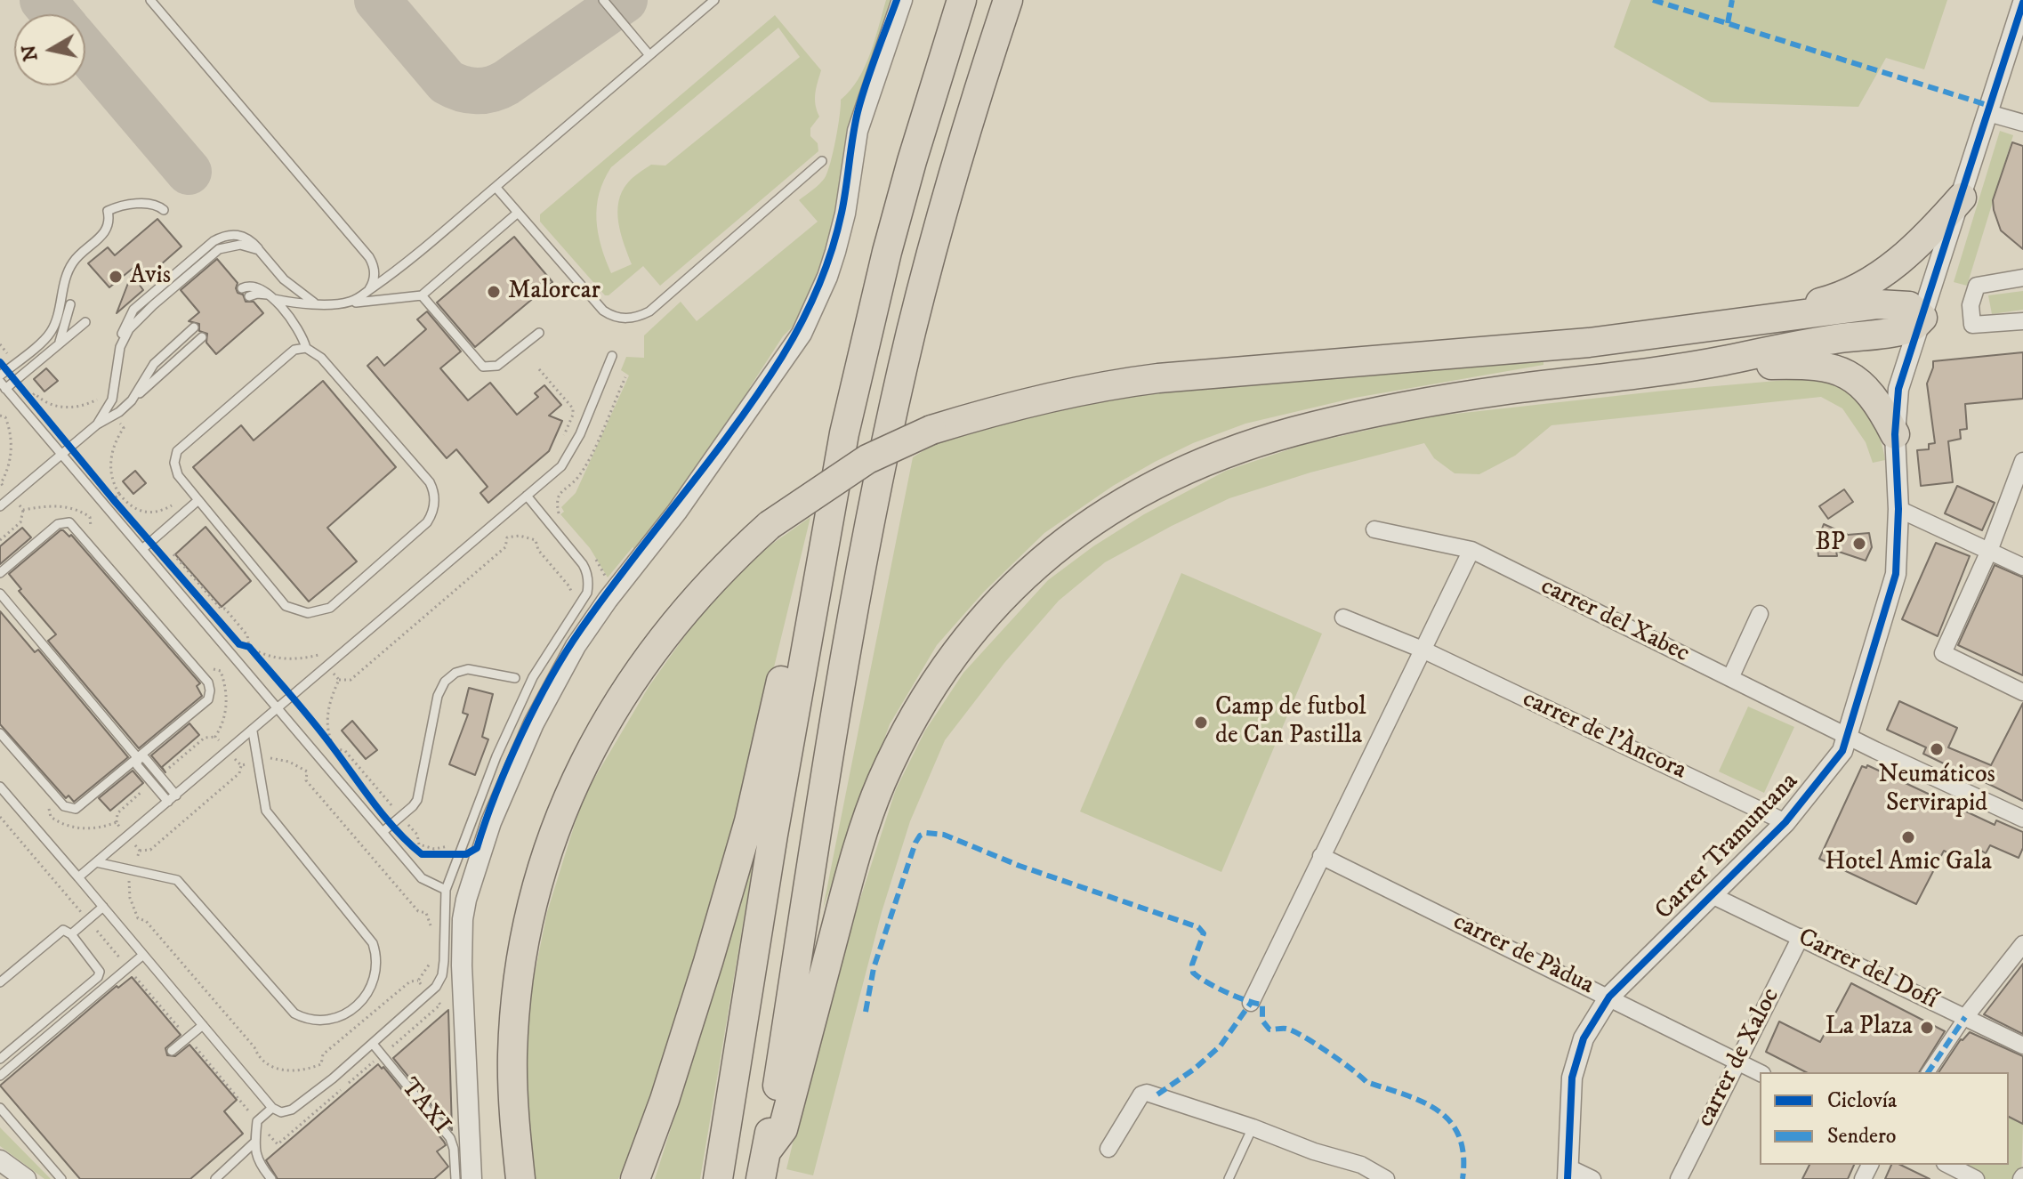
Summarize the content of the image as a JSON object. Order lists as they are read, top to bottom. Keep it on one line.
{"streets":{"street":["carrer del Xabec","carrer de l'Àncora","Carrer Tramuntana","carrer de Pàdua","Carrer del Dofí","carrer de Xaloc"],"lane":["TAXI"]},"crossings":[["carrer del Xabec","Carrer Tramuntana"],["carrer de l'Àncora","Carrer Tramuntana"],["Carrer Tramuntana","carrer de Pàdua"],["Carrer Tramuntana","Carrer del Dofí"],["carrer de Pàdua","carrer de Xaloc"],["Carrer del Dofí","carrer de Xaloc"]],"places":["Avis","Malorcar","BP","Camp de futbol de Can Pastilla","Neumáticos Servirapid","Hotel Amic Gala","La Plaza"],"legend":["Ciclovía","Sendero"],"north":"left"}
